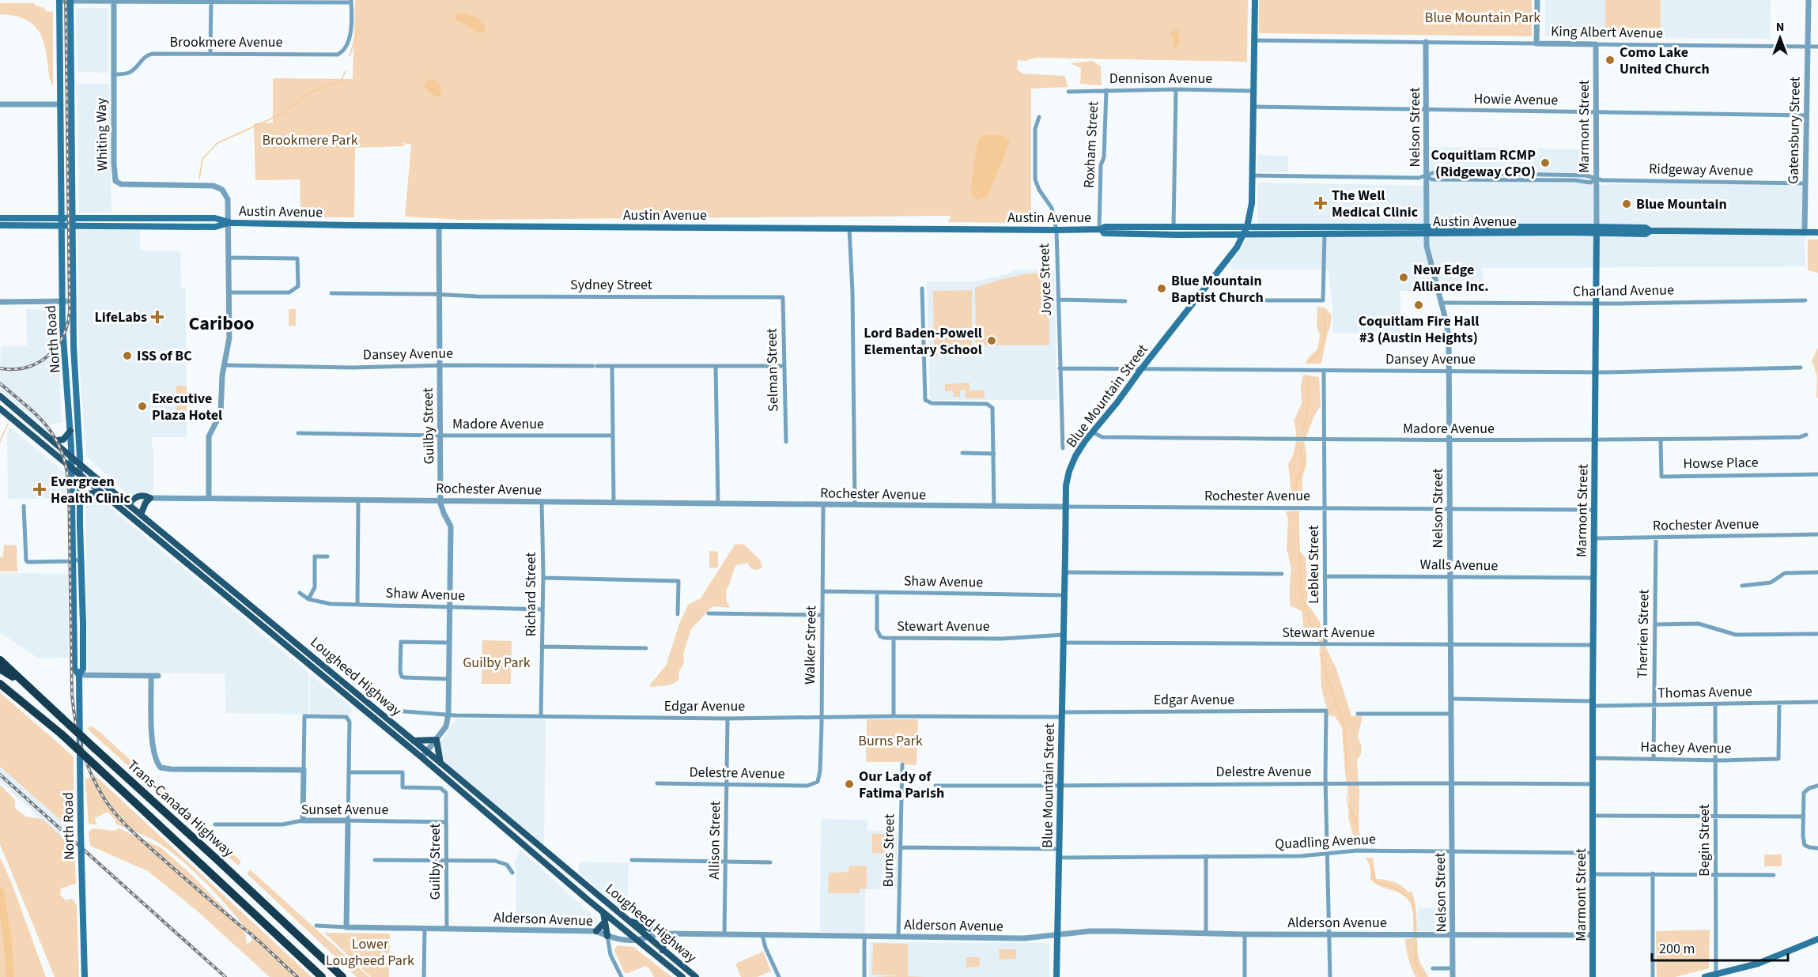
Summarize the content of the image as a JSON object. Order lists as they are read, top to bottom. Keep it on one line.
{"streets":{"highway":["Trans-Canada Highway"],"main road":["Marmont Street","Austin Avenue","North Road","Blue Mountain Street","Lougheed Highway"],"street":["King Albert Avenue","Brookmere Avenue","Dennison Avenue","Howie Avenue","Nelson Street","Gatensbury Street","Whiting Way","Roxham Street","Ridgeway Avenue","Joyce Street","Sydney Street","Charland Avenue","Dansey Avenue","Selman Street","Madore Avenue","Guilby Street","Howse Place","Rochester Avenue","Lebleu Street","Walls Avenue","Shaw Avenue","Richard Street","Stewart Avenue","Therrien Street","Walker Street","Thomas Avenue","Edgar Avenue","Hachey Avenue","Delestre Avenue","Sunset Avenue","Allison Street","Begin Street","Quadling Avenue","Burns Street","Alderson Avenue"]},"crossings":[["King Albert Avenue","Marmont Street"],["King Albert Avenue","Nelson Street"],["King Albert Avenue","Gatensbury Street"],["King Albert Avenue","Blue Mountain Street"],["Brookmere Avenue","Whiting Way"],["Dennison Avenue","Roxham Street"],["Dennison Avenue","Blue Mountain Street"],["Howie Avenue","Marmont Street"],["Howie Avenue","Nelson Street"],["Howie Avenue","Gatensbury Street"],["Howie Avenue","Blue Mountain Street"],["Marmont Street","Ridgeway Avenue"],["Marmont Street","Austin Avenue"],["Marmont Street","Charland Avenue"],["Marmont Street","Dansey Avenue"],["Marmont Street","Madore Avenue"],["Marmont Street","Rochester Avenue"],["Marmont Street","Walls Avenue"],["Marmont Street","Stewart Avenue"],["Marmont Street","Thomas Avenue"],["Marmont Street","Hachey Avenue"],["Marmont Street","Delestre Avenue"],["Marmont Street","Quadling Avenue"],["Marmont Street","Alderson Avenue"],["Nelson Street","Ridgeway Avenue"],["Nelson Street","Austin Avenue"],["Nelson Street","Charland Avenue"],["Nelson Street","Dansey Avenue"],["Nelson Street","Madore Avenue"],["Nelson Street","Rochester Avenue"],["Nelson Street","Walls Avenue"],["Nelson Street","Stewart Avenue"],["Nelson Street","Thomas Avenue"],["Nelson Street","Delestre Avenue"],["Nelson Street","Quadling Avenue"],["Nelson Street","Alderson Avenue"],["Gatensbury Street","Ridgeway Avenue"],["Gatensbury Street","Austin Avenue"],["Whiting Way","Austin Avenue"],["Roxham Street","Austin Avenue"],["Ridgeway Avenue","Blue Mountain Street"],["Austin Avenue","Joyce Street"],["Austin Avenue","North Road"],["Austin Avenue","Blue Mountain Street"],["Austin Avenue","Guilby Street"],["Joyce Street","Dansey Avenue"],["Sydney Street","Selman Street"],["Sydney Street","Guilby Street"],["North Road","Lougheed Highway"],["Dansey Avenue","Selman Street"],["Dansey Avenue","Blue Mountain Street"],["Dansey Avenue","Guilby Street"],["Dansey Avenue","Lebleu Street"],["Blue Mountain Street","Madore Avenue"],["Blue Mountain Street","Rochester Avenue"],["Blue Mountain Street","Shaw Avenue"],["Blue Mountain Street","Stewart Avenue"],["Blue Mountain Street","Edgar Avenue"],["Blue Mountain Street","Delestre Avenue"],["Blue Mountain Street","Quadling Avenue"],["Blue Mountain Street","Alderson Avenue"],["Madore Avenue","Guilby Street"],["Madore Avenue","Howse Place"],["Madore Avenue","Lebleu Street"],["Guilby Street","Rochester Avenue"],["Guilby Street","Shaw Avenue"],["Guilby Street","Lougheed Highway"],["Guilby Street","Edgar Avenue"],["Guilby Street","Sunset Avenue"],["Guilby Street","Alderson Avenue"],["Rochester Avenue","Lebleu Street"],["Rochester Avenue","Richard Street"],["Rochester Avenue","Therrien Street"],["Rochester Avenue","Walker Street"],["Lebleu Street","Walls Avenue"],["Lebleu Street","Stewart Avenue"],["Shaw Avenue","Richard Street"],["Shaw Avenue","Stewart Avenue"],["Shaw Avenue","Walker Street"],["Richard Street","Edgar Avenue"],["Therrien Street","Thomas Avenue"],["Therrien Street","Hachey Avenue"],["Walker Street","Edgar Avenue"],["Walker Street","Delestre Avenue"],["Lougheed Highway","Alderson Avenue"],["Thomas Avenue","Hachey Avenue"],["Thomas Avenue","Begin Street"],["Edgar Avenue","Delestre Avenue"],["Edgar Avenue","Allison Street"],["Hachey Avenue","Begin Street"],["Delestre Avenue","Allison Street"],["Allison Street","Alderson Avenue"],["Burns Street","Alderson Avenue"]],"districts":["Cariboo"],"parks":["Blue Mountain Park","Brookmere Park","Guilby Park","Burns Park","Lower Lougheed Park"],"places":{"other":["Como Lake United Church","Coquitlam RCMP (Ridgeway CPO)","Blue Mountain","New Edge Alliance Inc.","Blue Mountain Baptist Church","Coquitlam Fire Hall #3 (Austin Heights)","Lord Baden-Powell Elementary School","ISS of BC","Executive Plaza Hotel","Our Lady of Fatima Parish"],"health":["The Well Medical Clinic","LifeLabs","Evergreen Health Clinic"]},"scale_bar":"200 m","north":"top"}
